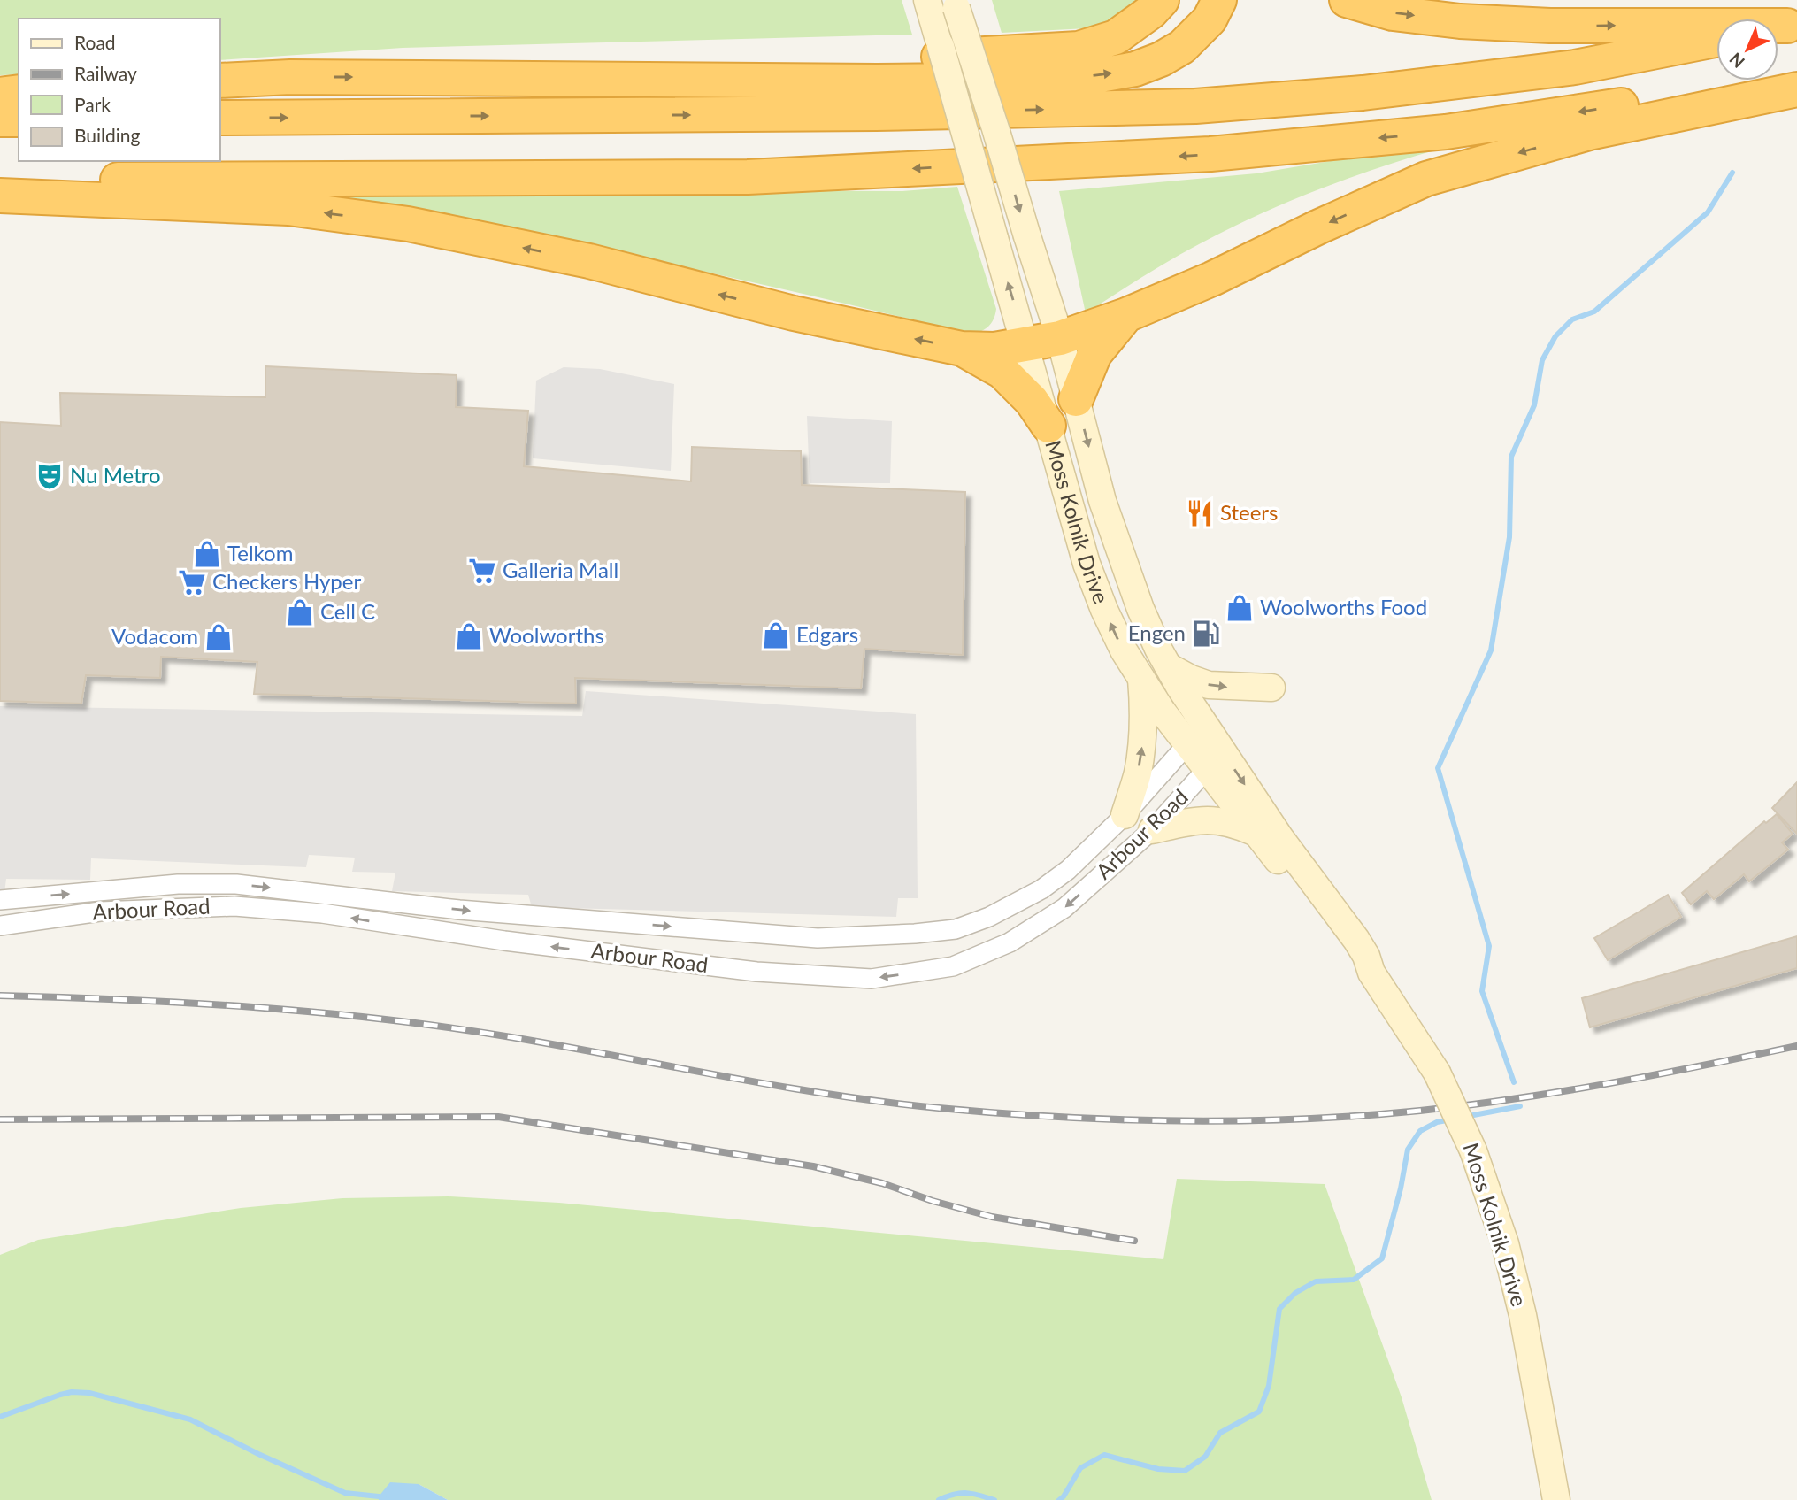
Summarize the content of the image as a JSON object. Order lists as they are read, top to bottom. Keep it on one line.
{"streets":{"main road":["Moss Kolnik Drive"],"street":["Arbour Road"]},"crossings":[["Moss Kolnik Drive","Arbour Road"]],"places":{"theatre":["Nu Metro"],"restaurant":["Steers"],"shop":["Telkom","Woolworths Food","Cell C","Edgars","Woolworths","Vodacom"],"supermarket":["Galleria Mall","Checkers Hyper"],"fuel station":["Engen"]},"legend":["Road","Railway","Park","Building"],"north":"bottom left"}
